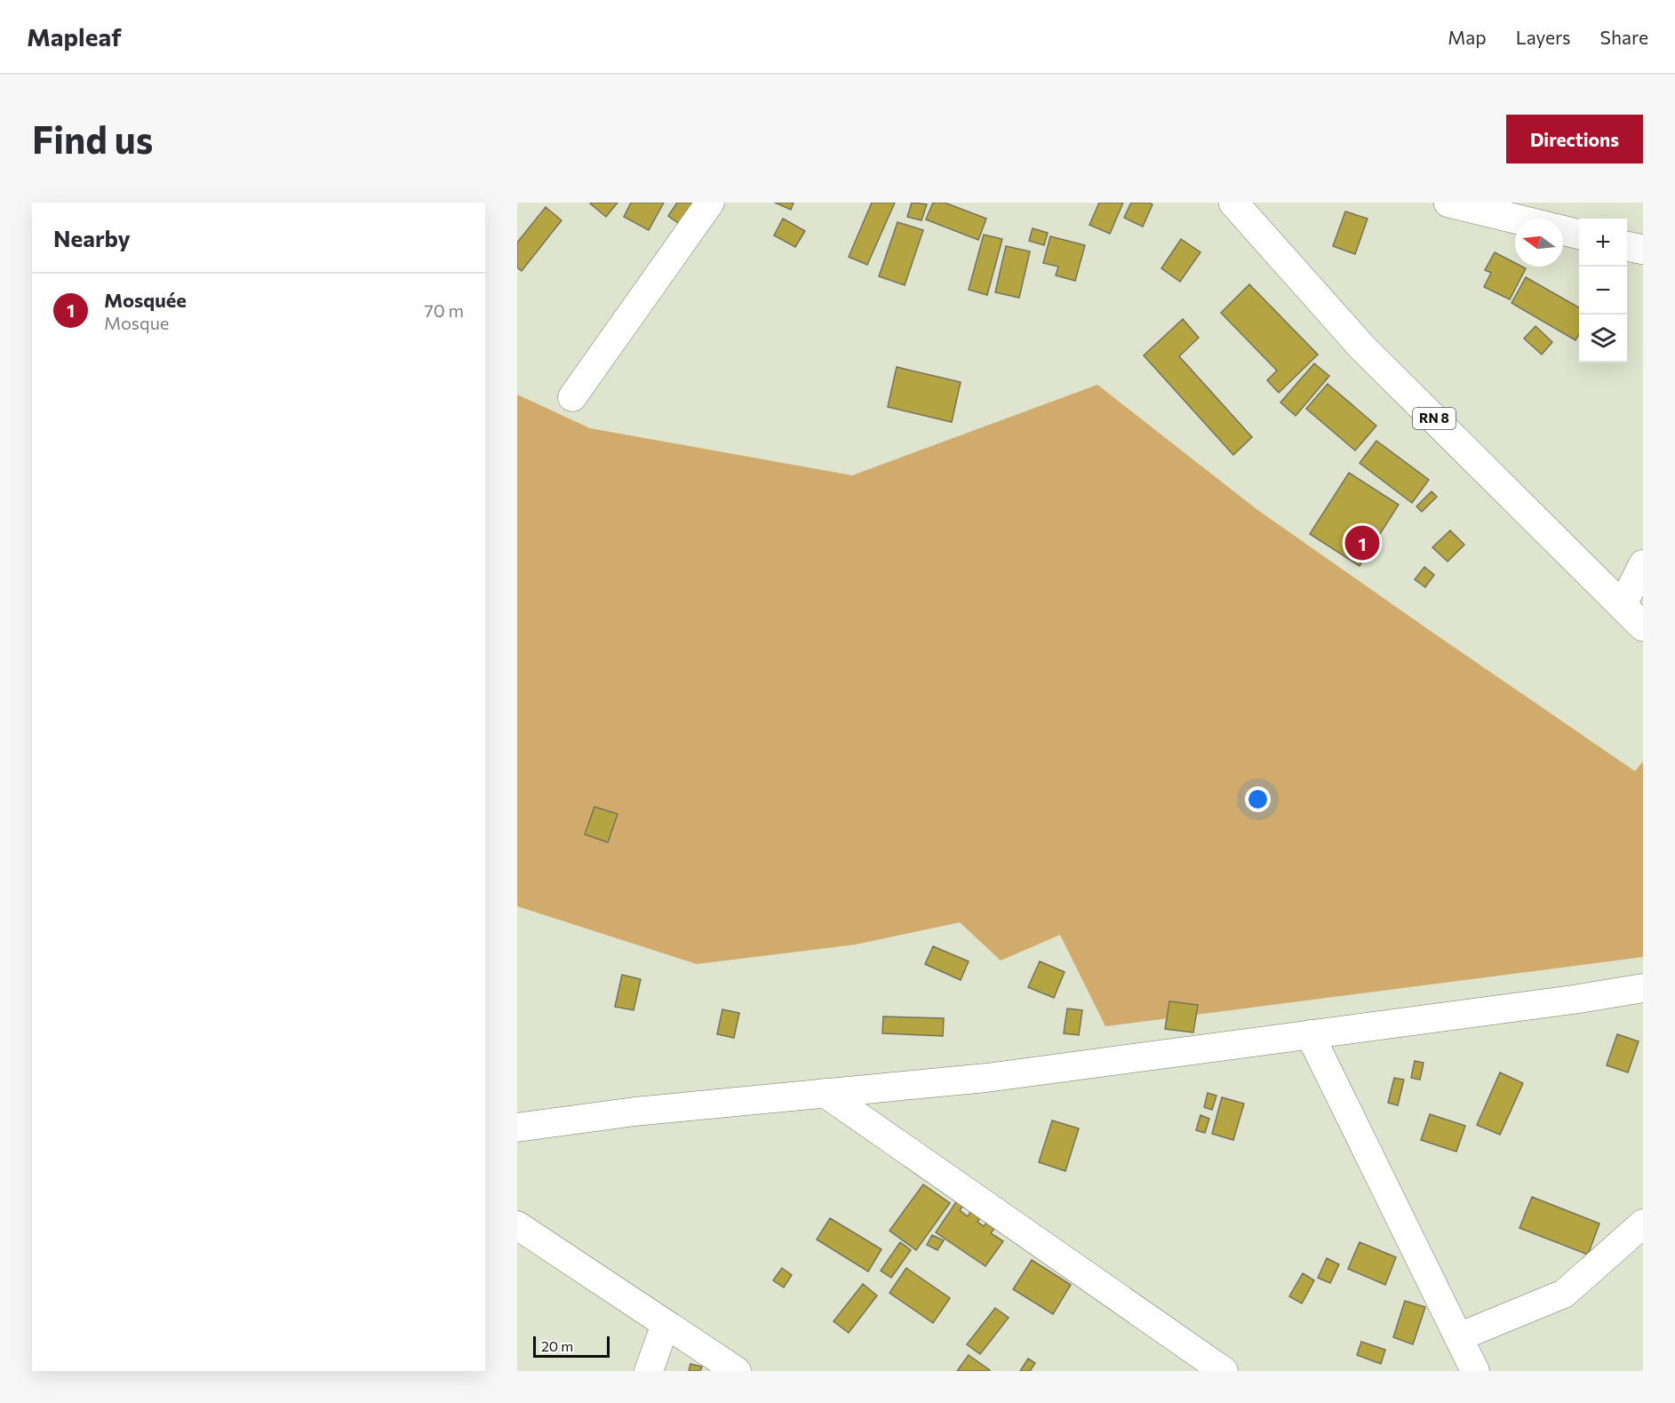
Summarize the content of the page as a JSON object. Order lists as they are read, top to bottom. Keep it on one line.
{"streets":{"main road":["RN 8"]},"scale_bar":"20 m","north":"left","page":{"header":"Mapleaf","nav":["Map","Layers","Share"],"buttons":"Directions","title":"Find us","heading":"Nearby","map_buttons":["+","−"],"list":[{"mark":"1","name":"Mosquée","note":"Mosque","value":"70 m"}],"pins":"1","scale":"20 m"}}
